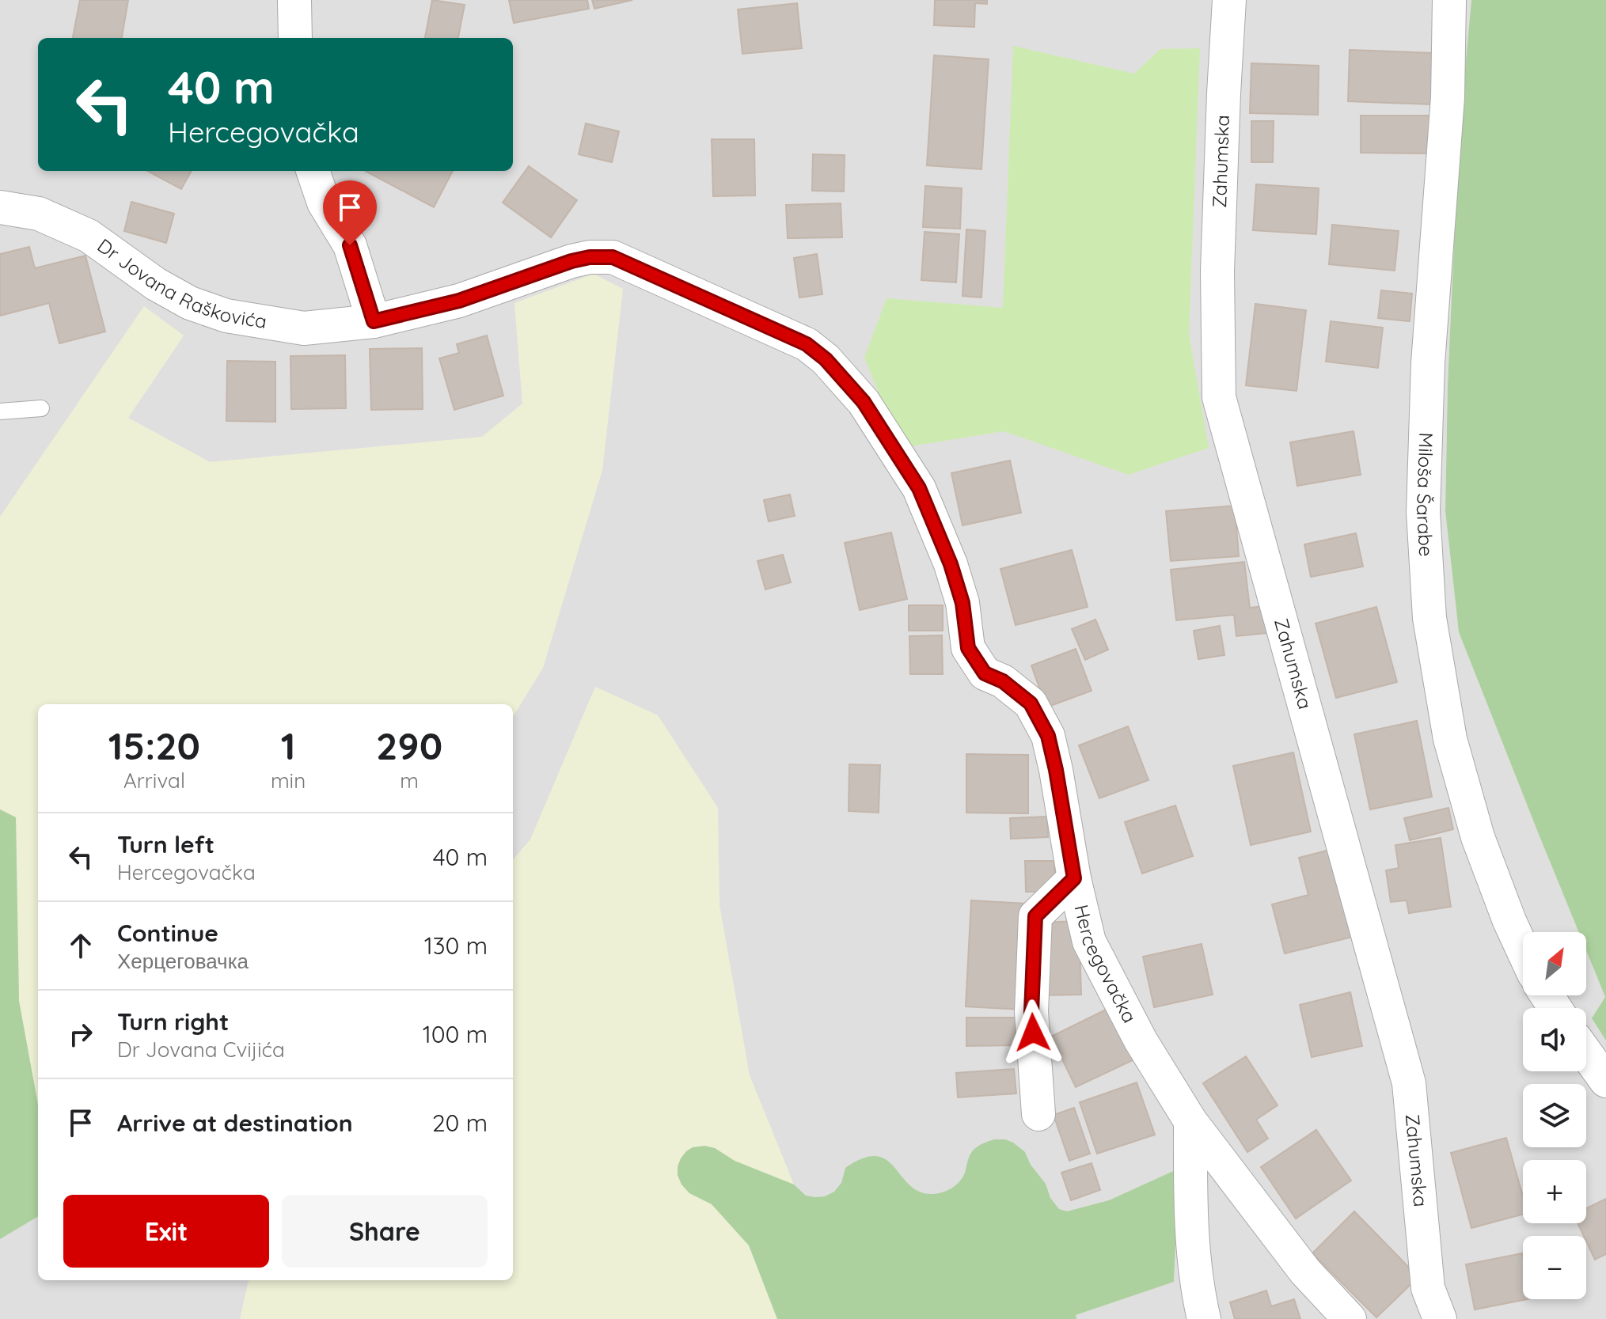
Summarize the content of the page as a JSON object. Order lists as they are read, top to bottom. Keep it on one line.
{"streets":{"street":["Zahumska","Dr Jovana Raškovića","Miloša Šarabe","Hercegovačka"]},"crossings":[["Dr Jovana Raškovića","Hercegovačka"]],"north":"top right","page":{"turn":["40 m","Hercegovačka"],"eta":["15:20","Arrival","1","min","290","m"],"list":[{"name":"Turn left","note":"Hercegovačka","value":"40 m"},{"name":"Continue","note":"Херцеговачка","value":"130 m"},{"name":"Turn right","note":"Dr Jovana Cvijića","value":"100 m"},{"name":"Arrive at destination","value":"20 m"}],"map_buttons":["+","−"],"buttons":["Exit","Share"]}}
